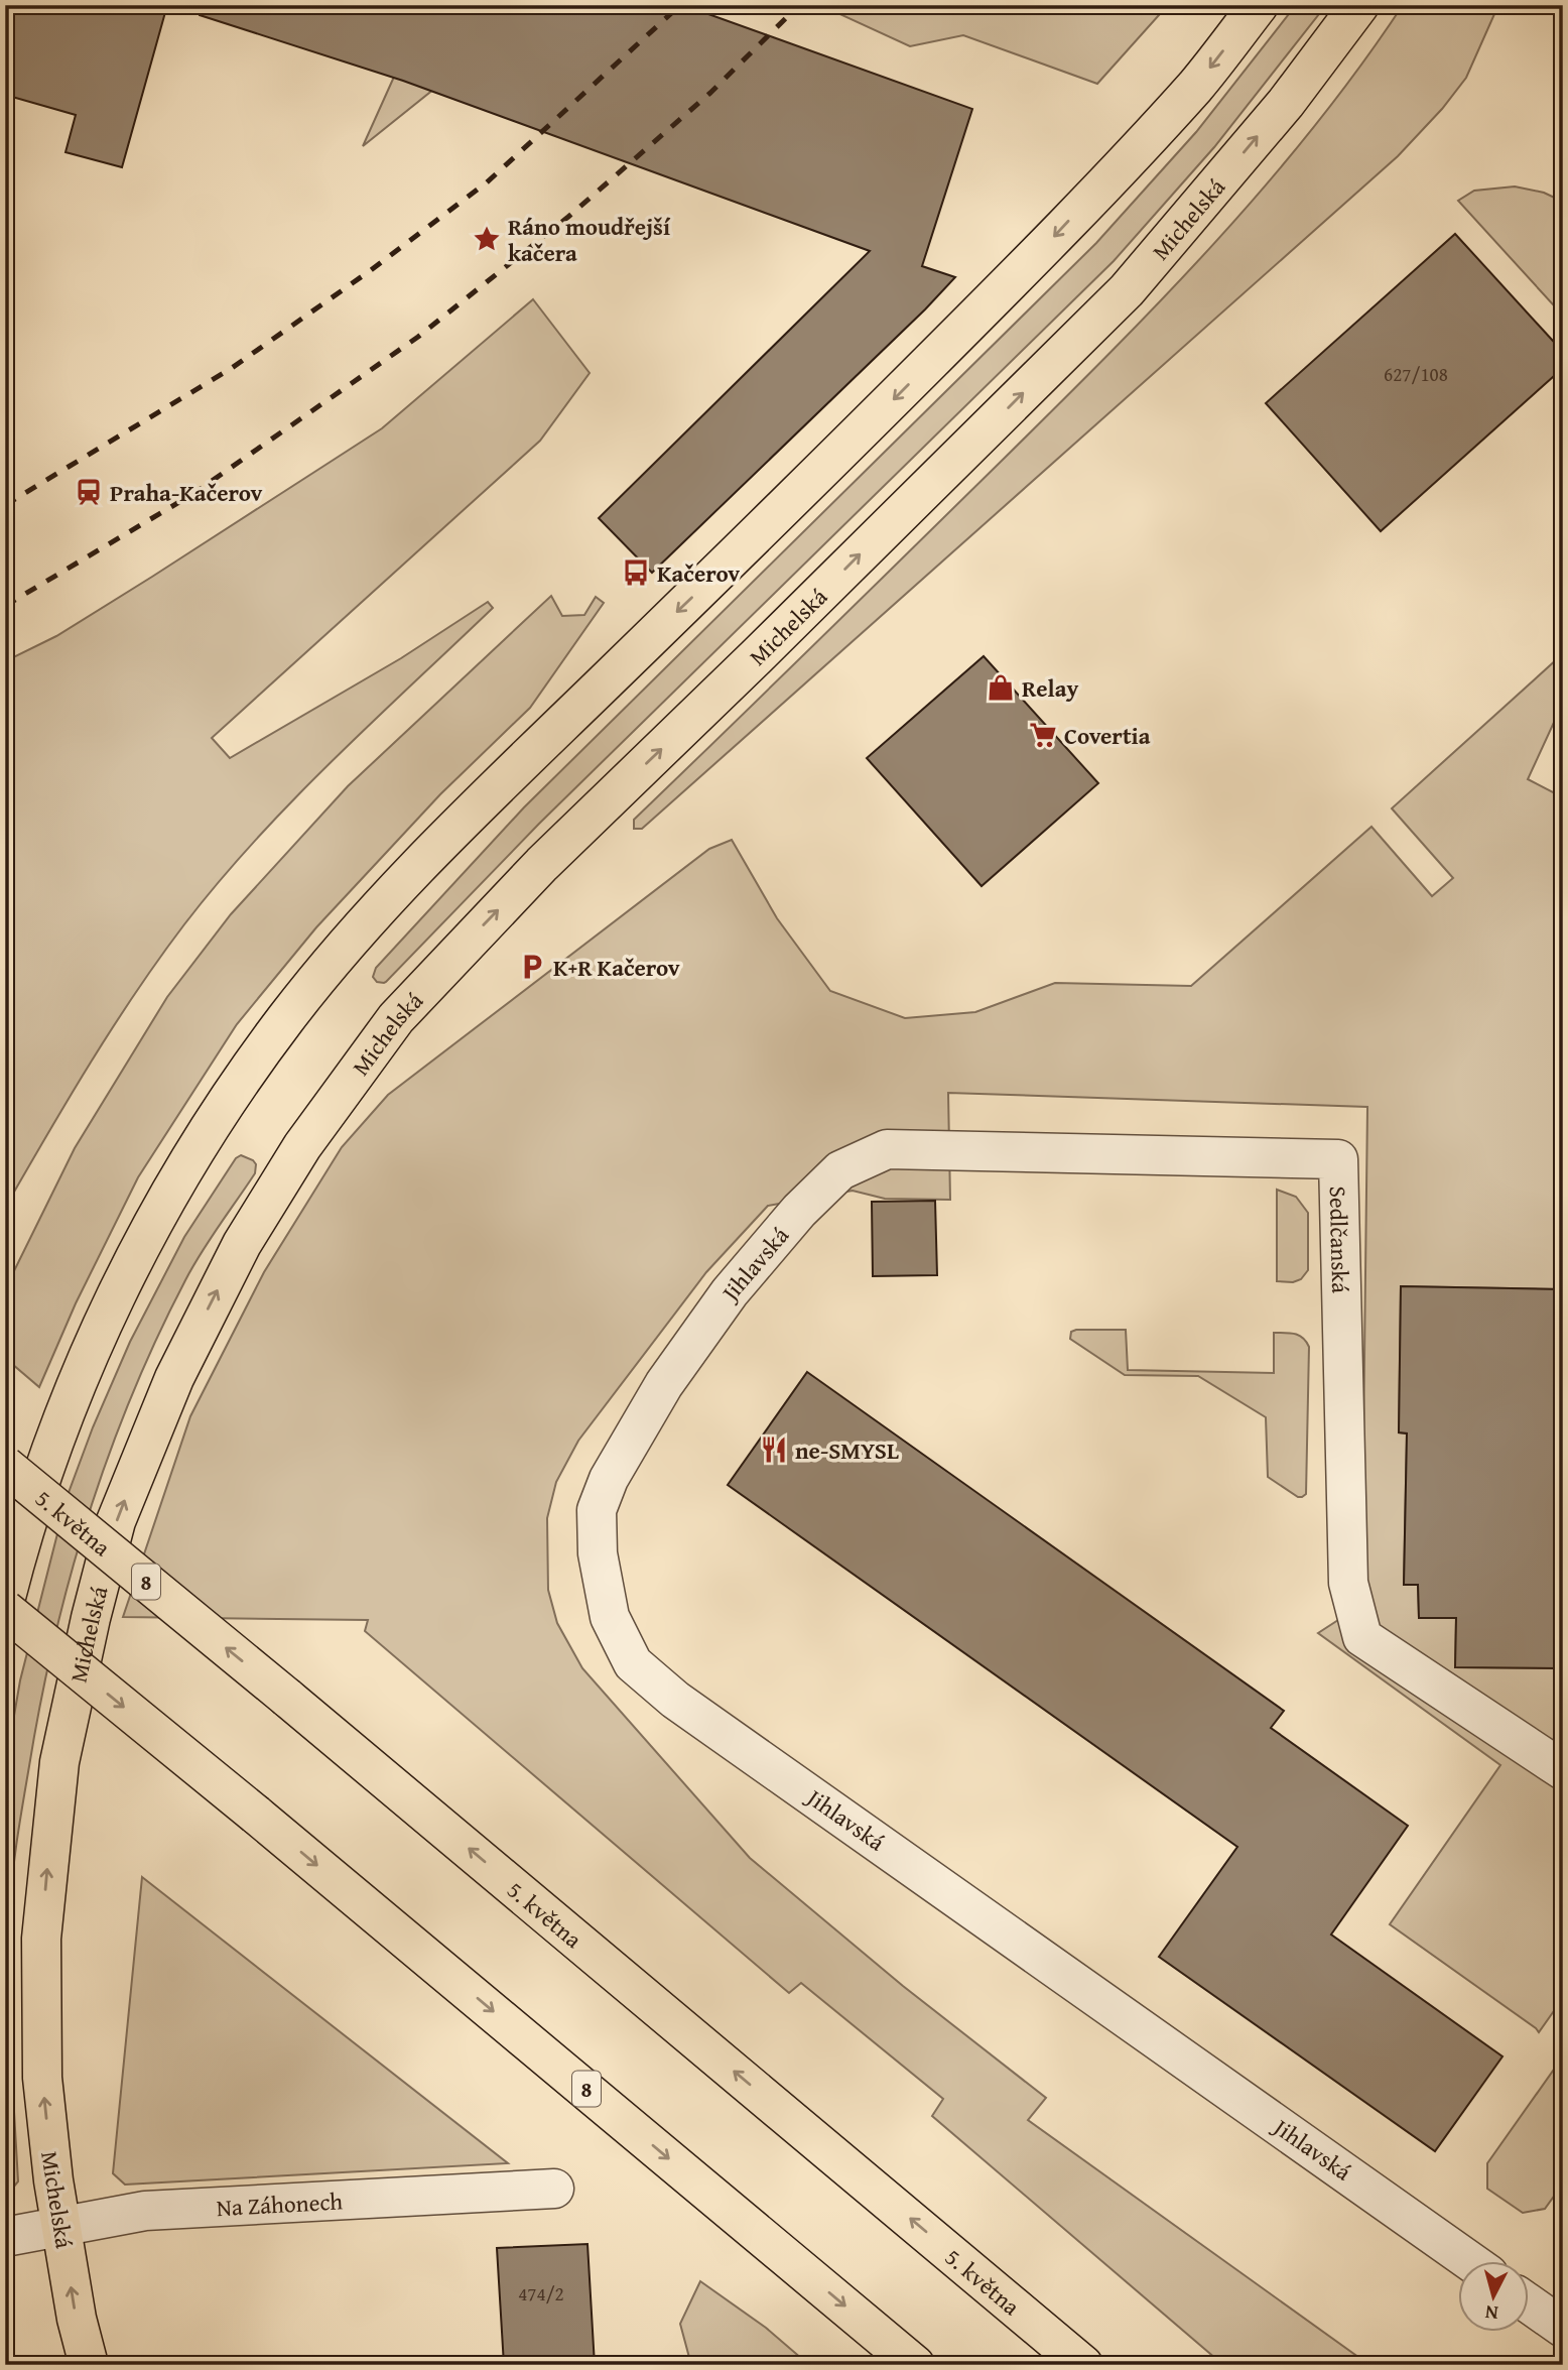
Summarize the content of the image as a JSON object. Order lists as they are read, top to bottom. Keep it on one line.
{"streets":{"main road":["Michelská","5. května","8"],"street":["Sedlčanská","Jihlavská","Na Záhonech"]},"crossings":[["Michelská","Na Záhonech"],["Sedlčanská","Jihlavská"]],"places":{"place":["Ráno moudřejší kačera"],"station":["Praha-Kačerov"],"bus stop":["Kačerov"],"shop":["Relay"],"supermarket":["Covertia"],"parking":["K+R Kačerov"],"restaurant":["ne-SMYSL"]},"house_numbers":["627/108","474/2"],"north":"bottom"}
